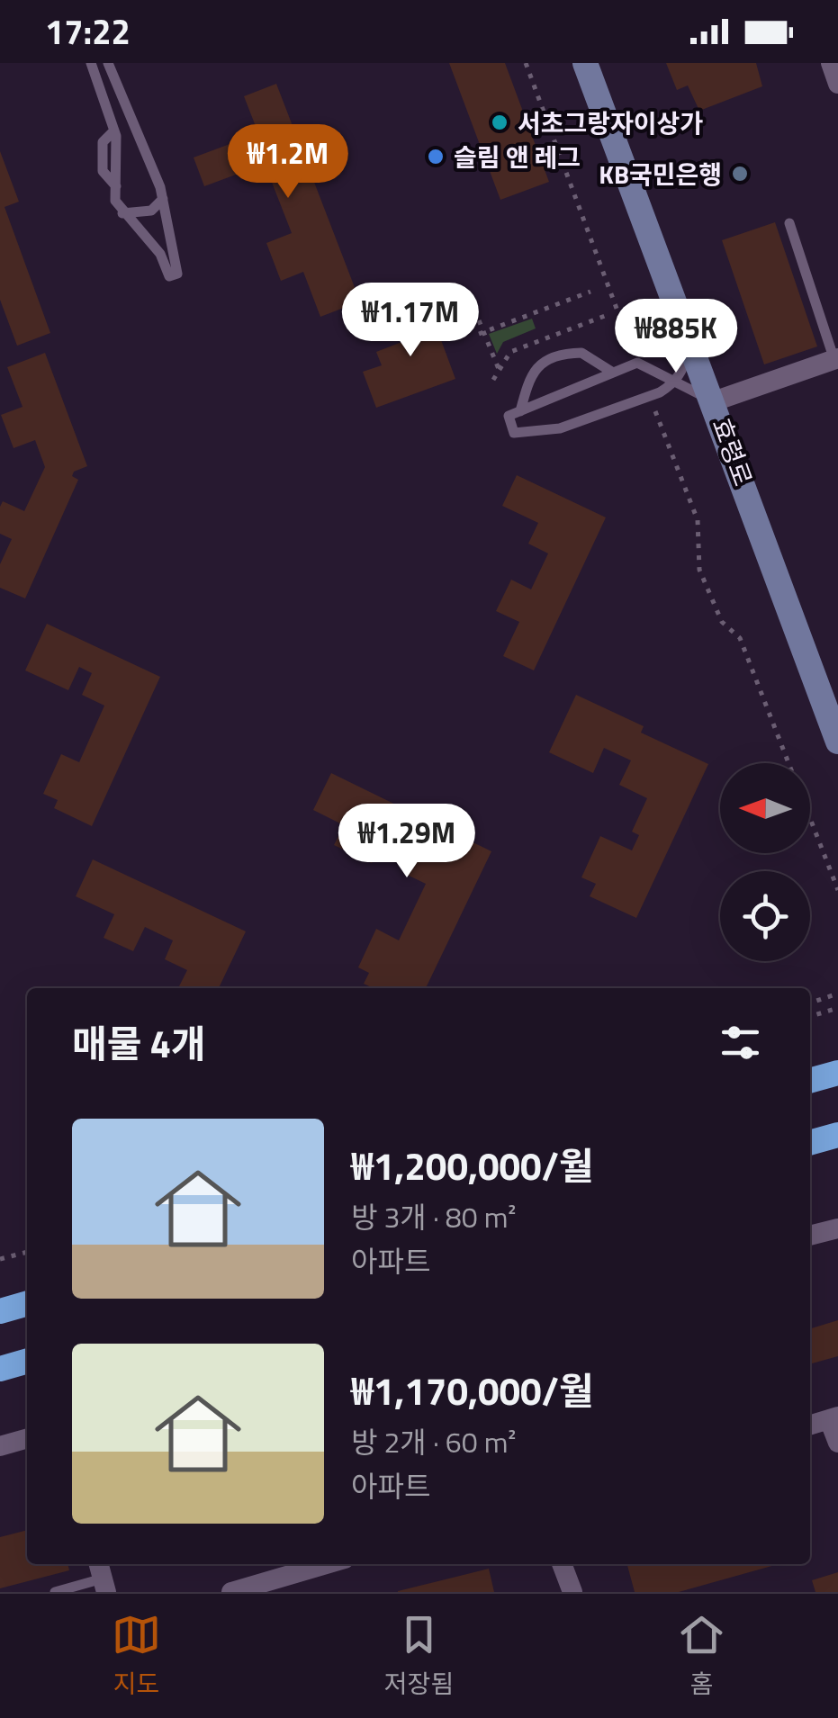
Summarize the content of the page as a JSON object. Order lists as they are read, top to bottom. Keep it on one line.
{"streets":{"main road":["효령로"]},"places":["서초그랑자이상가","슬림 앤 레그","KB국민은행"],"north":"left","page":{"status":"17:22","price":["₩1.2M","₩1.17M","₩885K","₩1.29M"],"heading":"매물 4개","list":[{"name":"₩1,200,000/월","note":"방 3개 · 80 m² · 아파트"},{"name":"₩1,170,000/월","note":"방 2개 · 60 m² · 아파트"}],"tabs":["지도","저장됨","홈"]}}
